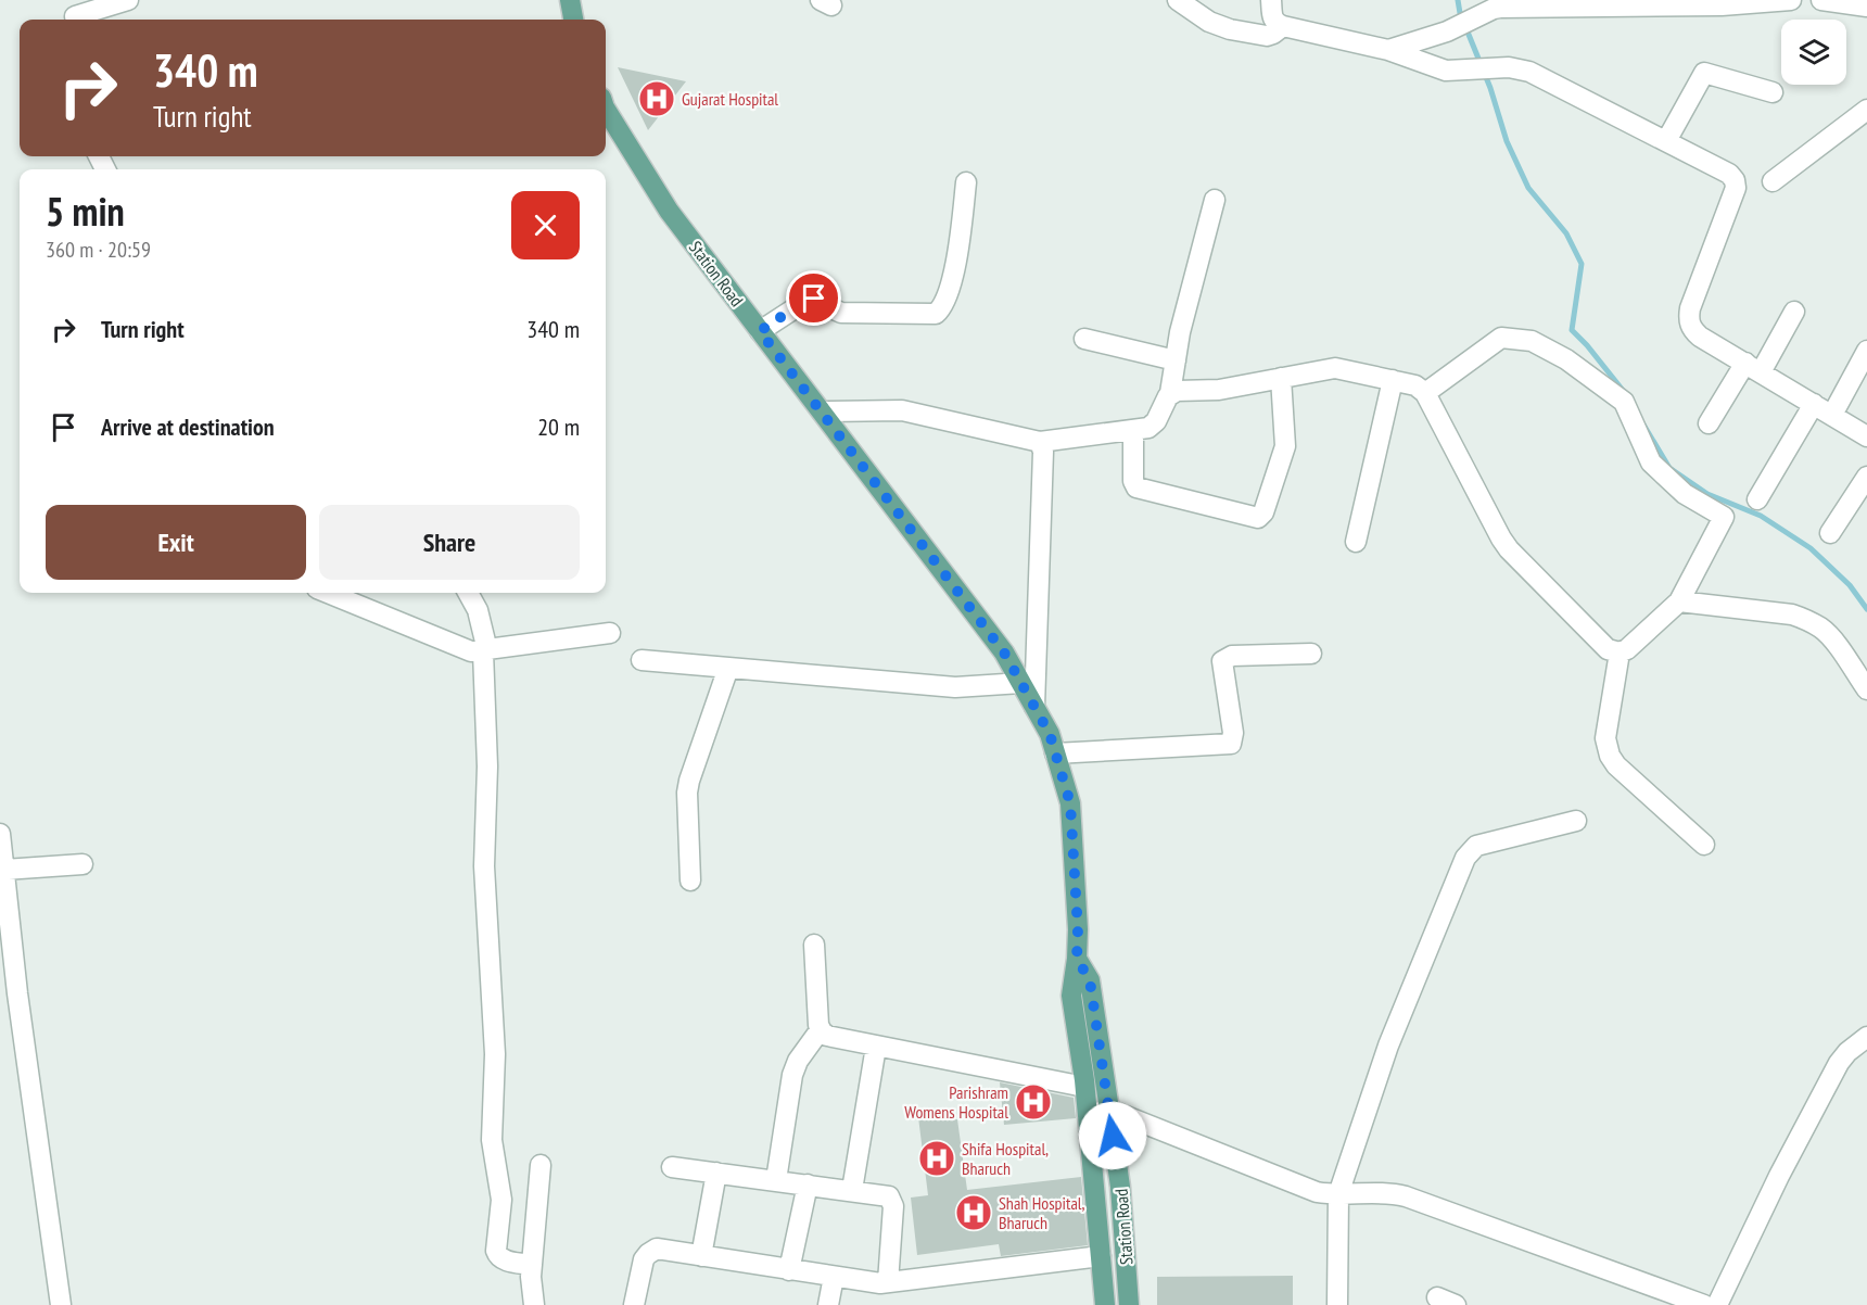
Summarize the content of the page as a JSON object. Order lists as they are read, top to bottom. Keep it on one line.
{"streets":{"main road":["Station Road"]},"places":{"hospital":["Gujarat Hospital","Parishram Womens Hospital","Shifa Hospital, Bharuch","Shah Hospital, Bharuch"]},"page":{"turn":["340 m","Turn right"],"heading":["5 min","360 m · 20:59"],"list":[{"name":"Turn right","value":"340 m"},{"name":"Arrive at destination","value":"20 m"}],"buttons":["Exit","Share"]}}
